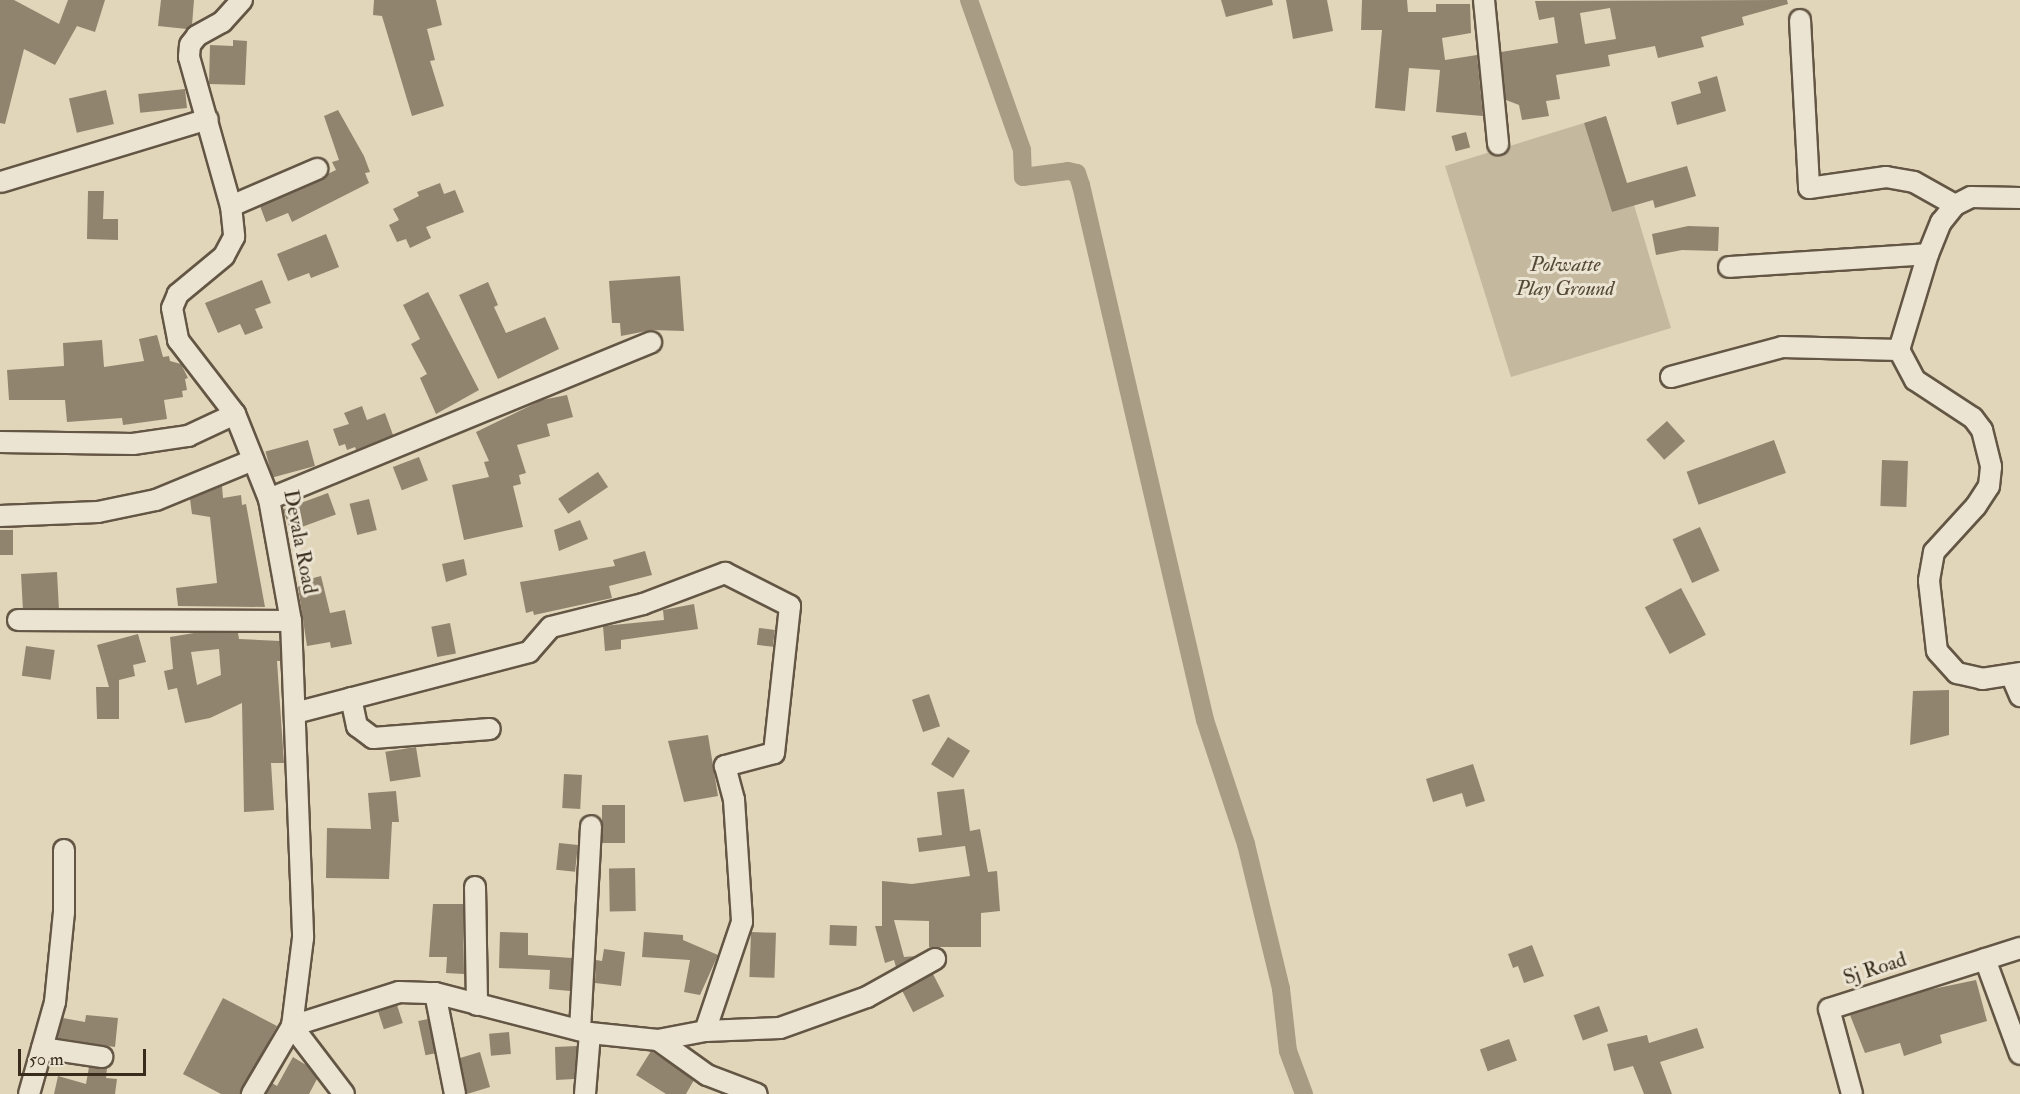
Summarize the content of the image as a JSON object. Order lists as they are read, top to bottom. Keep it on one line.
{"streets":{"street":["Devala Road","Sj Road"]},"parks":["Polwatte Play Ground"],"scale_bar":"50 m"}
